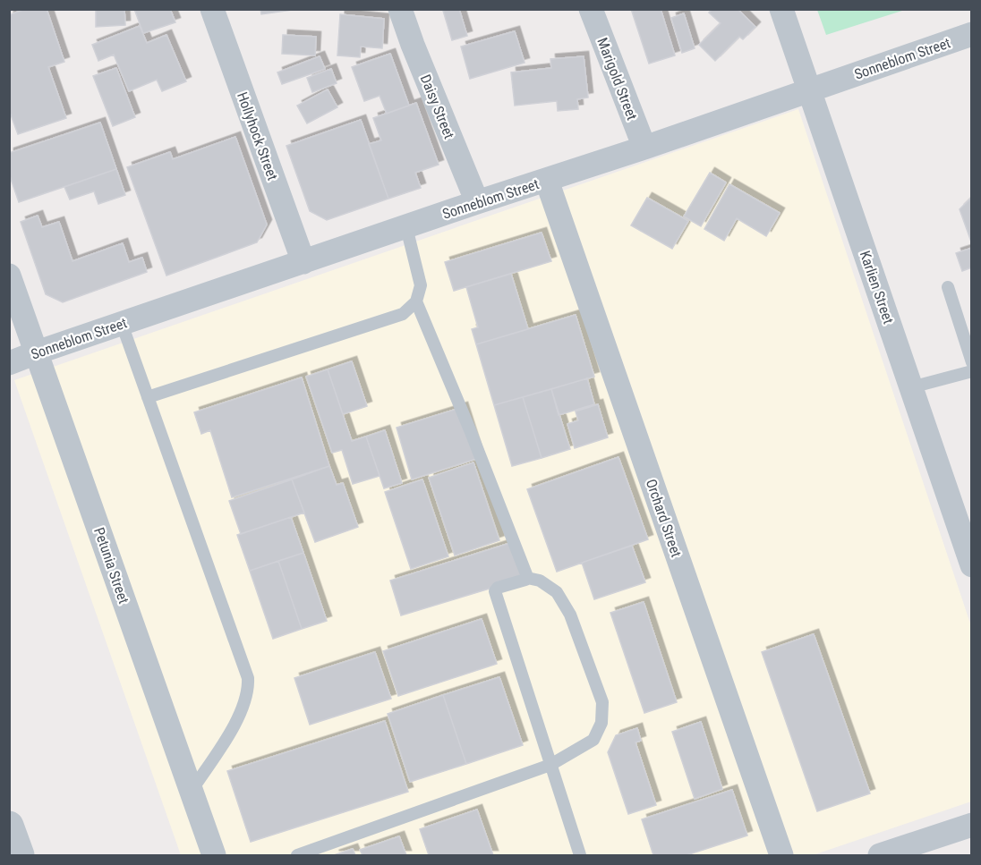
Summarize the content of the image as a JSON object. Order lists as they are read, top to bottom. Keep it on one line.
{"streets":{"street":["Sonneblom Street","Marigold Street","Daisy Street","Hollyhock Street","Karlien Street","Orchard Street","Petunia Street"]},"crossings":[["Sonneblom Street","Marigold Street"],["Sonneblom Street","Daisy Street"],["Sonneblom Street","Hollyhock Street"],["Sonneblom Street","Karlien Street"],["Sonneblom Street","Orchard Street"],["Sonneblom Street","Petunia Street"]]}
